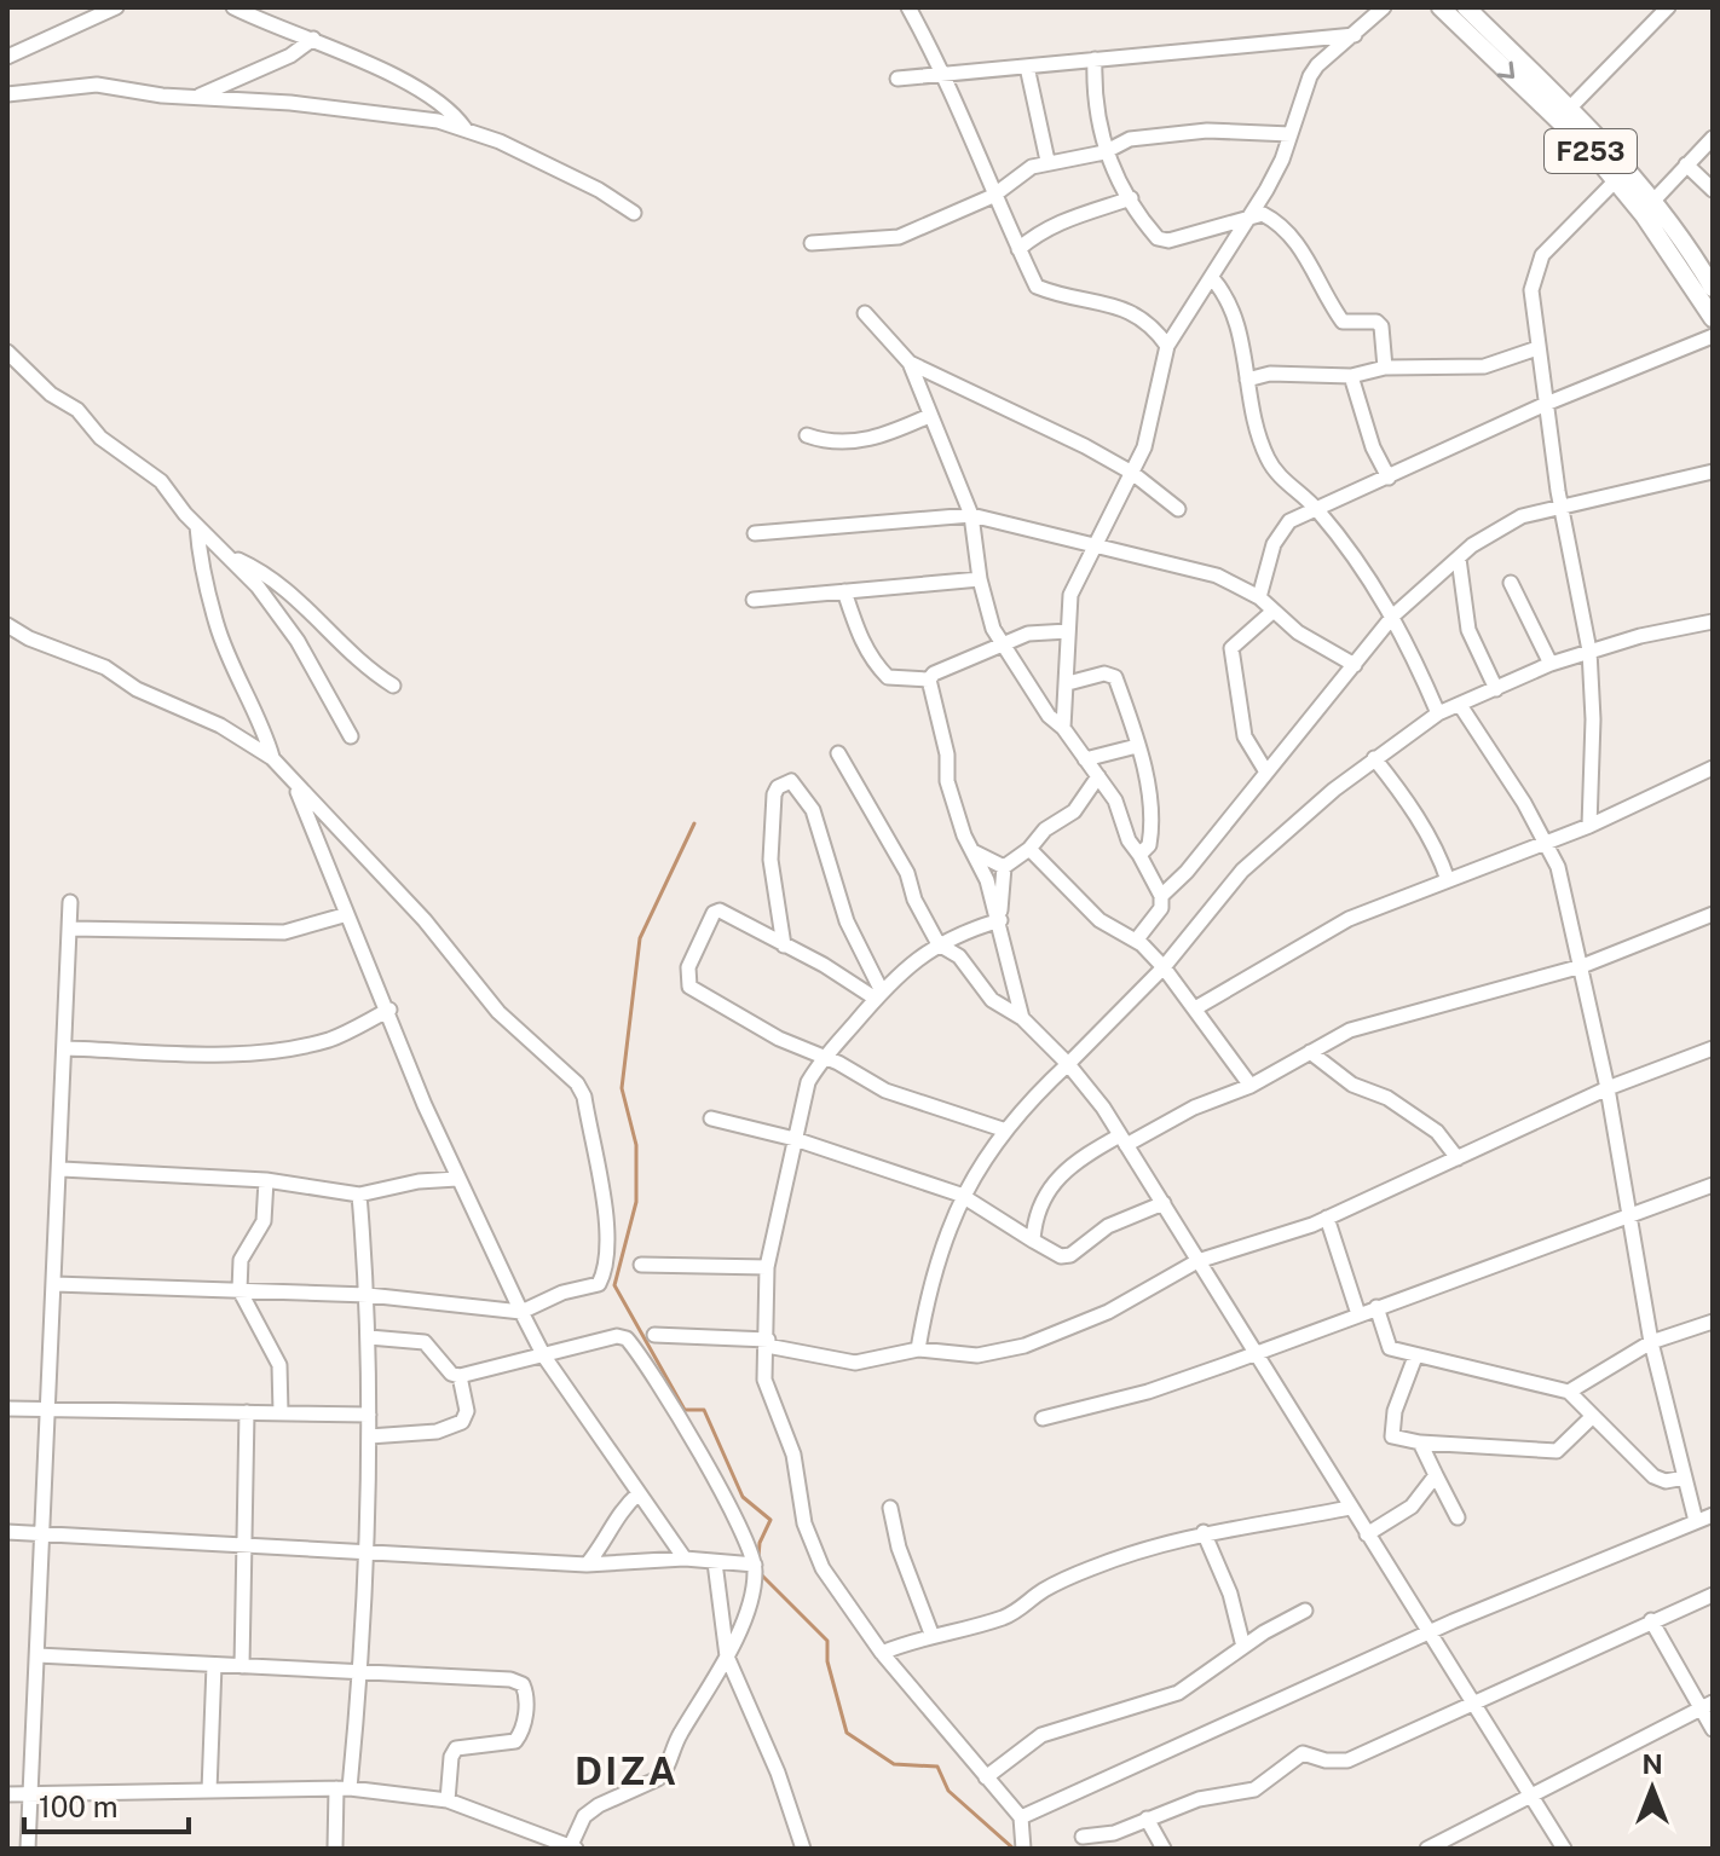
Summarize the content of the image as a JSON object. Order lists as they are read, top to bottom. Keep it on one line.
{"streets":{"main road":["F253"]},"districts":["DIZA"],"scale_bar":"100 m","north":"top"}
